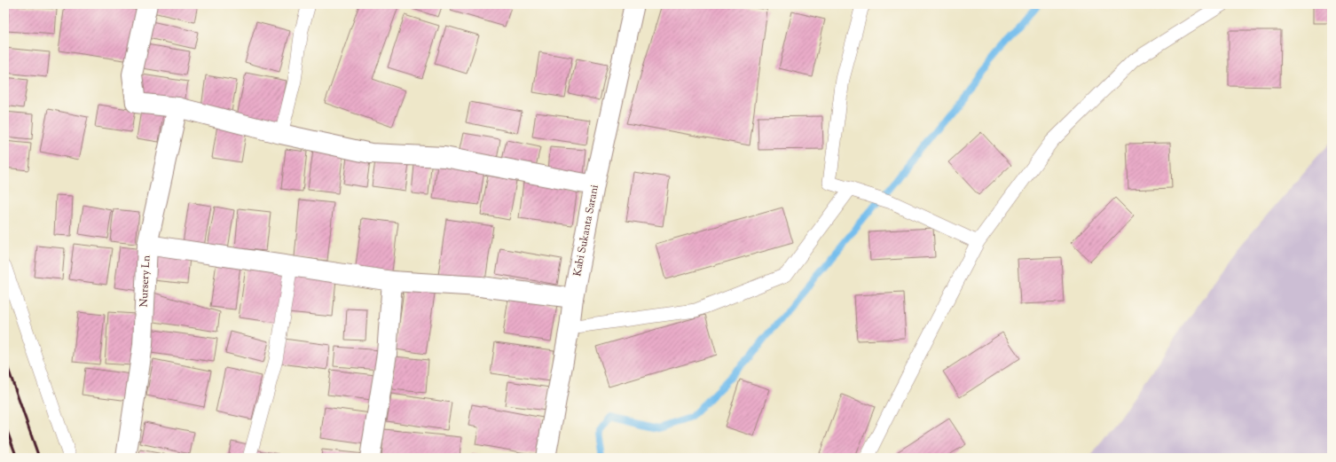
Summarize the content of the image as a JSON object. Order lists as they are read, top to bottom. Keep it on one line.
{"streets":{"street":["Kabi Sukanta Sarani","Nursery Ln"]}}
